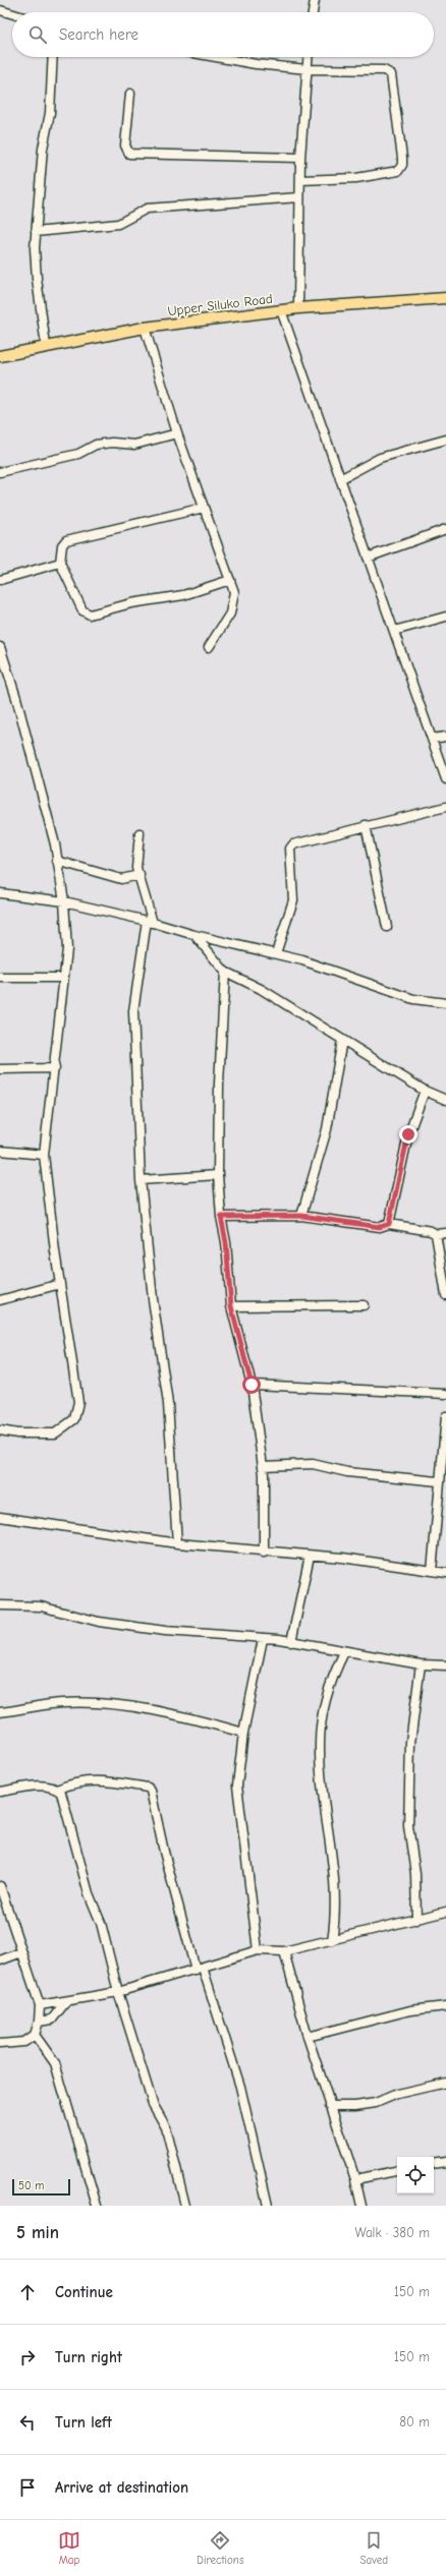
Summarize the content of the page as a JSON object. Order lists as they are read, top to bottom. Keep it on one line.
{"streets":{"main road":["Upper Siluko Road"]},"scale_bar":"50 m","page":{"search":"Search here","scale":"50 m","heading":["5 min","Walk · 380 m"],"list":[["Continue","150 m"],["Turn right","150 m"],["Turn left","80 m"],"Arrive at destination"],"nav":["Map","Directions","Saved"]}}
